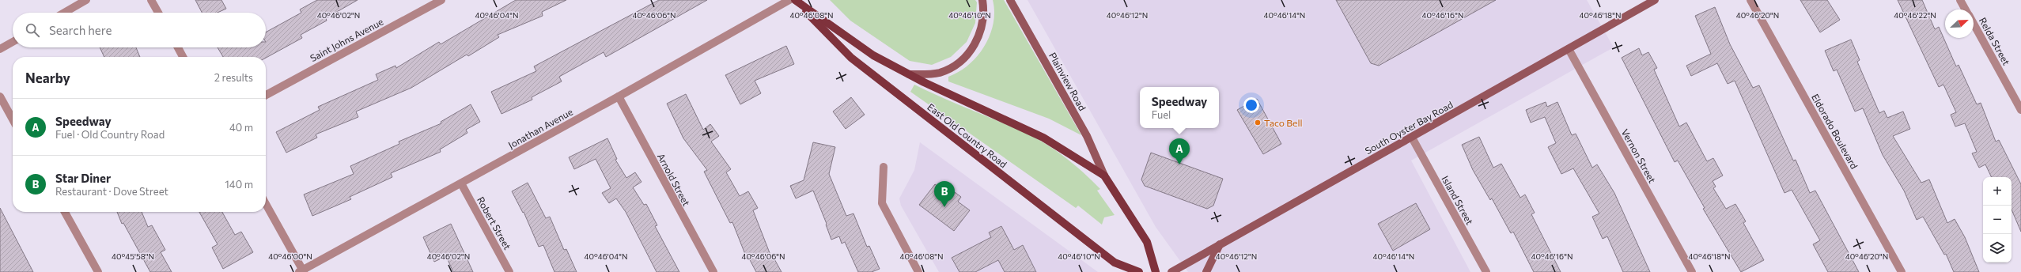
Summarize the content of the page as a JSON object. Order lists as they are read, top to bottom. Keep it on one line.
{"streets":{"main road":["Plainview Road","South Oyster Bay Road","East Old Country Road"],"street":["Saint Johns Avenue","Relda Street","Jonathan Avenue","Eldorado Boulevard","Vernon Street","Arnold Street","Island Street","Robert Street"]},"crossings":[["Plainview Road","East Old Country Road"],["South Oyster Bay Road","Vernon Street"],["South Oyster Bay Road","Island Street"],["Jonathan Avenue","Arnold Street"],["Jonathan Avenue","Robert Street"]],"places":["Taco Bell"],"north":"top right","page":{"search":"Search here","heading":["Nearby","2 results"],"popup":["Speedway","Fuel"],"list":[{"mark":"A","name":"Speedway","note":"Fuel · Old Country Road","value":"40 m"},{"mark":"B","name":"Star Diner","note":"Restaurant · Dove Street","value":"140 m"}],"pins":["A","B"],"map_buttons":["+","−"]},"coordinates":["40°46'02\"N","40°46'04\"N","40°46'06\"N","40°46'08\"N","40°46'10\"N","40°46'12\"N","40°46'14\"N","40°46'16\"N","40°46'18\"N","40°46'20\"N","40°46'22\"N","40°45'58\"N","40°46'00\"N"]}
